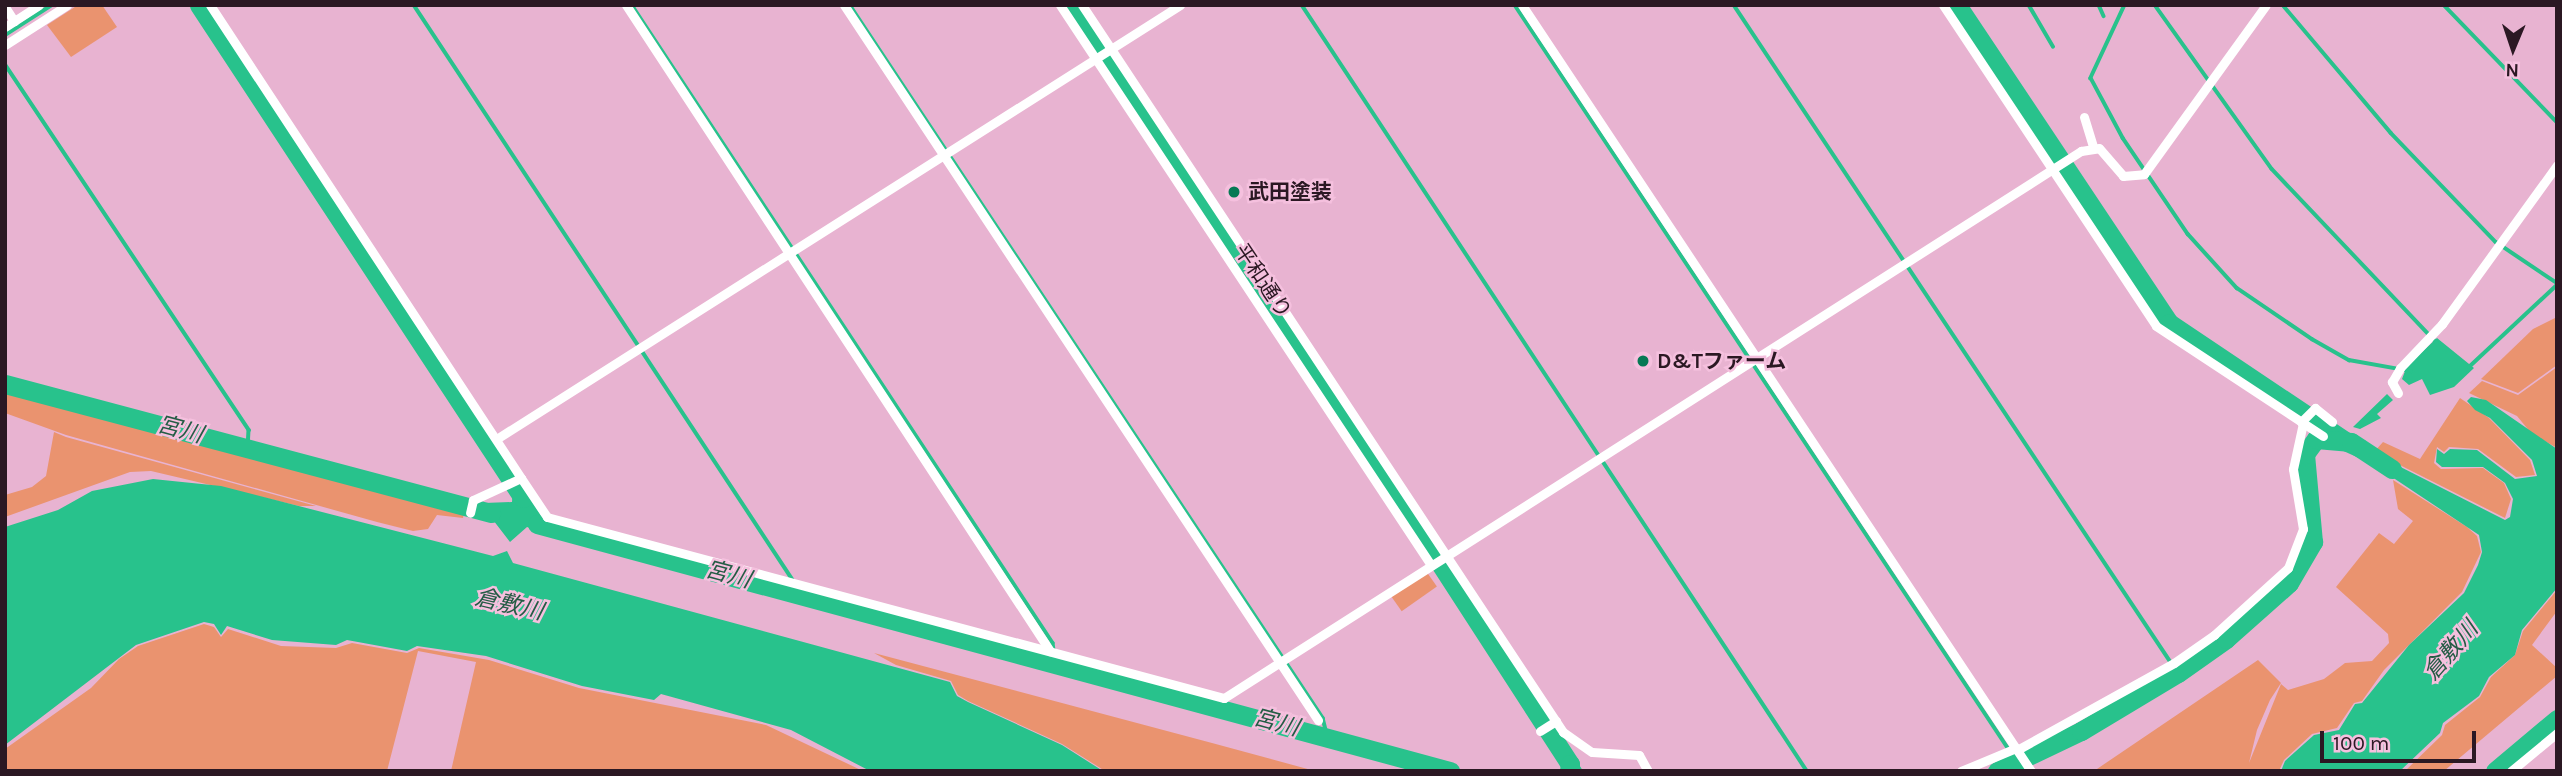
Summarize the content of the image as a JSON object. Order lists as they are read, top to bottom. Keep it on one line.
{"streets":{"street":["平和通り"]},"water":["宮川","倉敷川"],"places":["武田塗装","D&Tファーム"],"scale_bar":"100 m","north":"bottom"}
